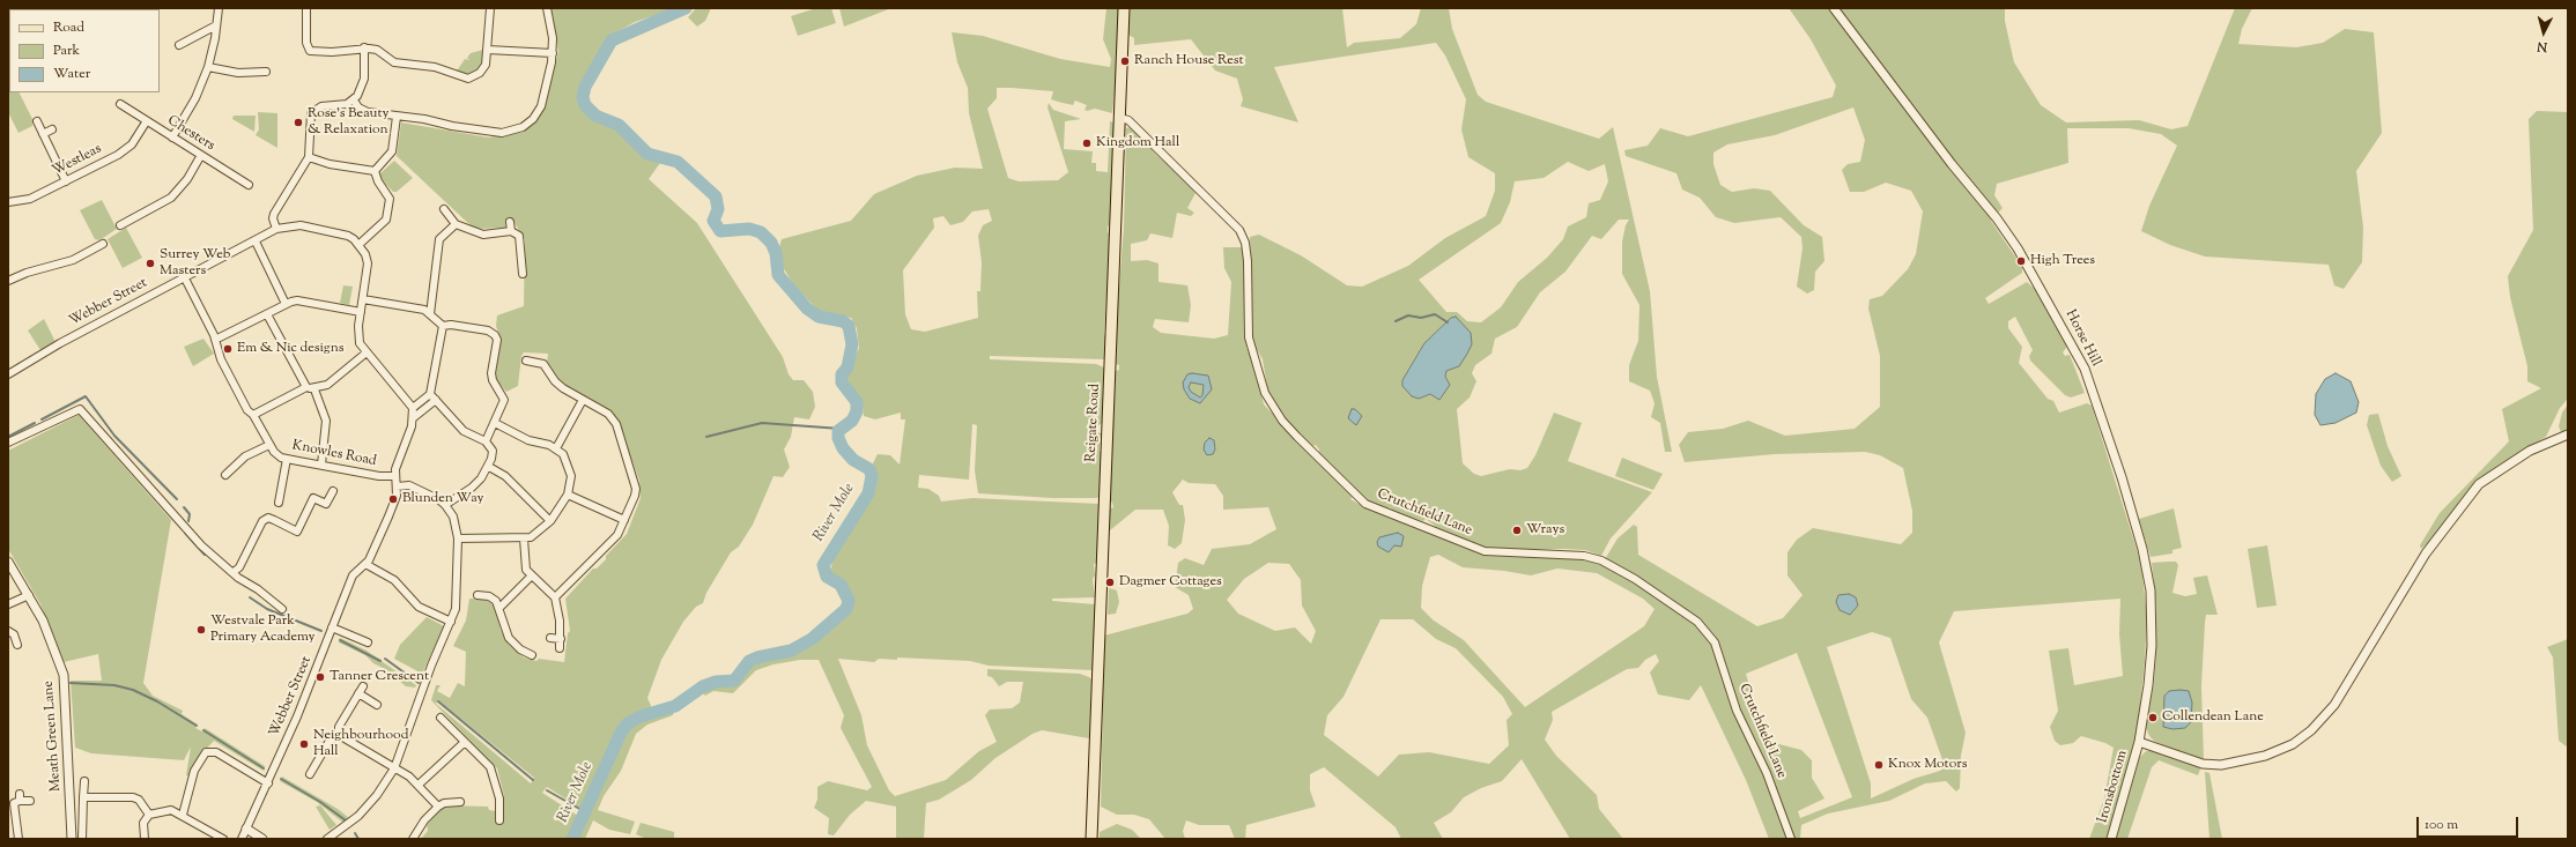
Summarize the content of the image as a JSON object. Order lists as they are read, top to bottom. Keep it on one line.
{"streets":{"main road":["Reigate Road"],"street":["Chesters","Westleas","Webber Street","Horse Hill","Knowles Road","Crutchfield Lane","Meath Green Lane","Ironsbottom"]},"crossings":[["Chesters","Westleas"],["Webber Street","Knowles Road"],["Horse Hill","Ironsbottom"],["Reigate Road","Crutchfield Lane"]],"water":["River Mole"],"places":["Ranch House Rest","Rose's Beauty & Relaxation","Kingdom Hall","High Trees","Surrey Web Masters","Em & Nic designs","Blunden Way","Wrays","Dagmer Cottages","Westvale Park Primary Academy","Tanner Crescent","Collendean Lane","Neighbourhood Hall","Knox Motors"],"legend":["Road","Park","Water"],"scale_bar":"100 m","north":"bottom"}
